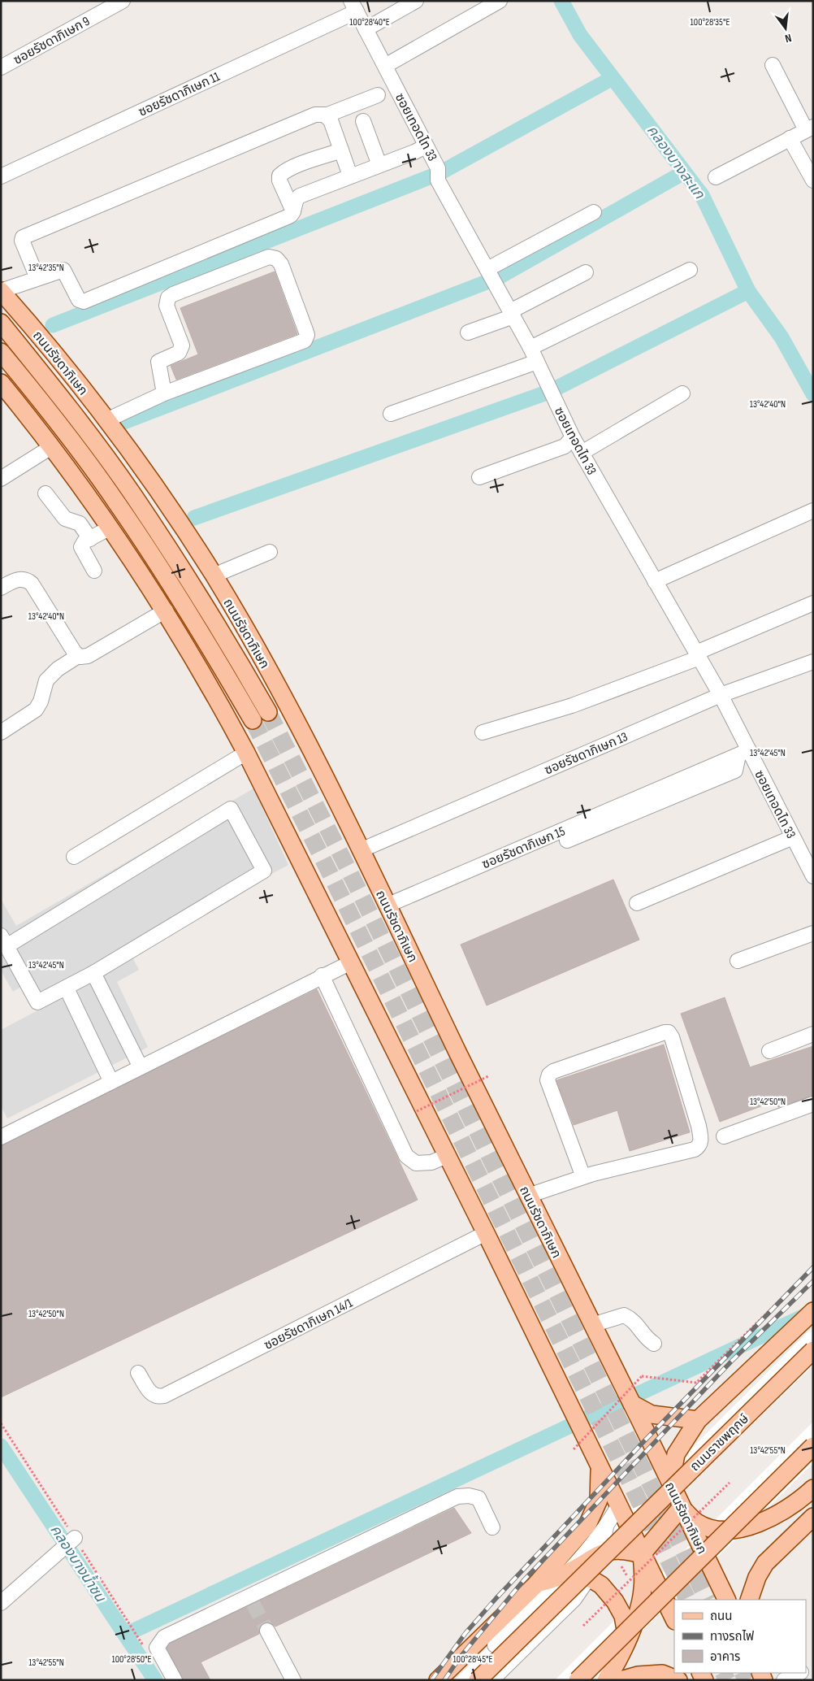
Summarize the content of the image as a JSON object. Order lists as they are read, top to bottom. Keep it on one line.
{"streets":{"main road":["ถนนรัชดาภิเษก","ถนนราชพฤกษ์"],"street":["ซอยรัชดาภิเษก 9","ซอยรัชดาภิเษก 11","ซอยเทอดไท 33","ซอยรัชดาภิเษก 13","ซอยรัชดาภิเษก 15","ซอยรัชดาภิเษก 14/1"]},"crossings":[["ซอยรัชดาภิเษก 11","ซอยเทอดไท 33"],["ซอยเทอดไท 33","ซอยรัชดาภิเษก 13"],["ซอยเทอดไท 33","ซอยรัชดาภิเษก 15"],["ถนนรัชดาภิเษก","ซอยรัชดาภิเษก 13"],["ถนนรัชดาภิเษก","ซอยรัชดาภิเษก 15"]],"water":["คลองบางสะแก","คลองบางน้ำชน"],"legend":["ถนน","ทางรถไฟ","อาคาร"],"north":"bottom","coordinates":["100°28'40\"E","100°28'35\"E","13°42'35\"N","13°42'40\"N","13°42'45\"N","13°42'50\"N","13°42'55\"N","100°28'50\"E","100°28'45\"E"]}
